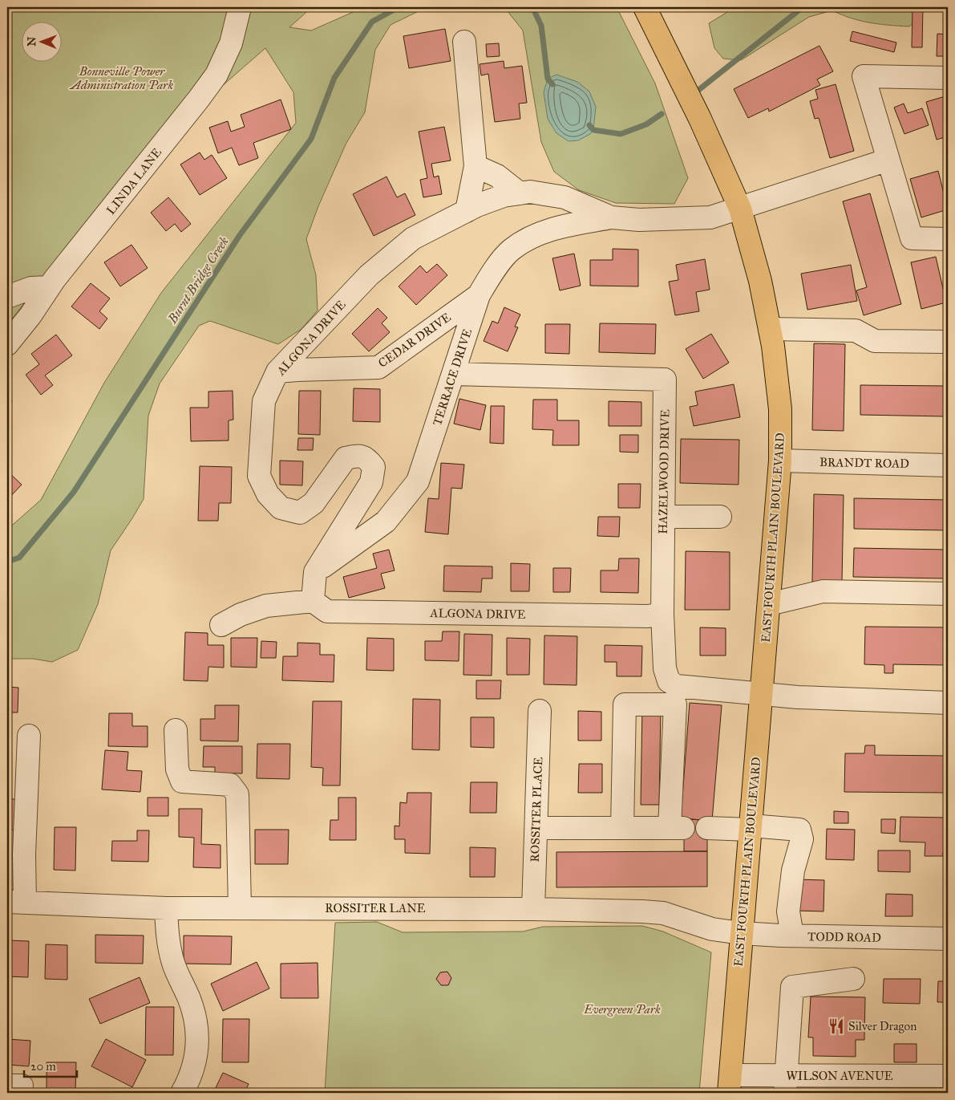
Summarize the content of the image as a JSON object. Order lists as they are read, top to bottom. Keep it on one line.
{"streets":{"main road":["EAST FOURTH PLAIN BOULEVARD"],"street":["LINDA LANE","ALGONA DRIVE","CEDAR DRIVE","TERRACE DRIVE","BRANDT ROAD","HAZELWOOD DRIVE","ROSSITER PLACE","ROSSITER LANE","TODD ROAD","WILSON AVENUE"]},"crossings":[["ALGONA DRIVE","CEDAR DRIVE"],["ALGONA DRIVE","TERRACE DRIVE"],["ALGONA DRIVE","HAZELWOOD DRIVE"],["ALGONA DRIVE","EAST FOURTH PLAIN BOULEVARD"],["CEDAR DRIVE","TERRACE DRIVE"],["TERRACE DRIVE","HAZELWOOD DRIVE"],["BRANDT ROAD","EAST FOURTH PLAIN BOULEVARD"],["HAZELWOOD DRIVE","EAST FOURTH PLAIN BOULEVARD"],["EAST FOURTH PLAIN BOULEVARD","ROSSITER LANE"],["EAST FOURTH PLAIN BOULEVARD","TODD ROAD"],["EAST FOURTH PLAIN BOULEVARD","WILSON AVENUE"],["ROSSITER PLACE","ROSSITER LANE"],["ROSSITER LANE","TODD ROAD"]],"water":["Burnt Bridge Creek"],"parks":["Bonneville Power Administration Park","Evergreen Park"],"places":{"restaurant":["Silver Dragon"]},"scale_bar":"20 m","north":"left"}
